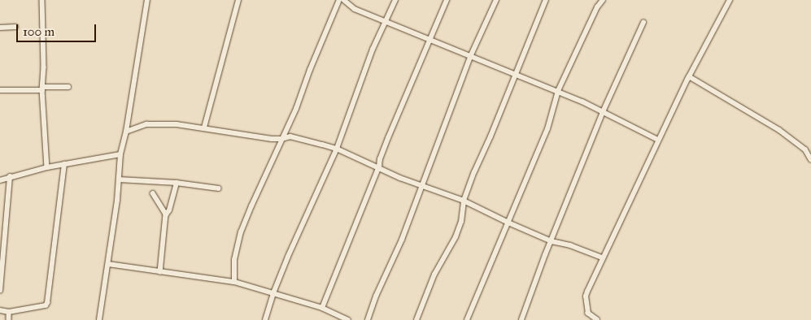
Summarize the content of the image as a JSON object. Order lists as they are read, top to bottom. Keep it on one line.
{"scale_bar":"100 m"}
